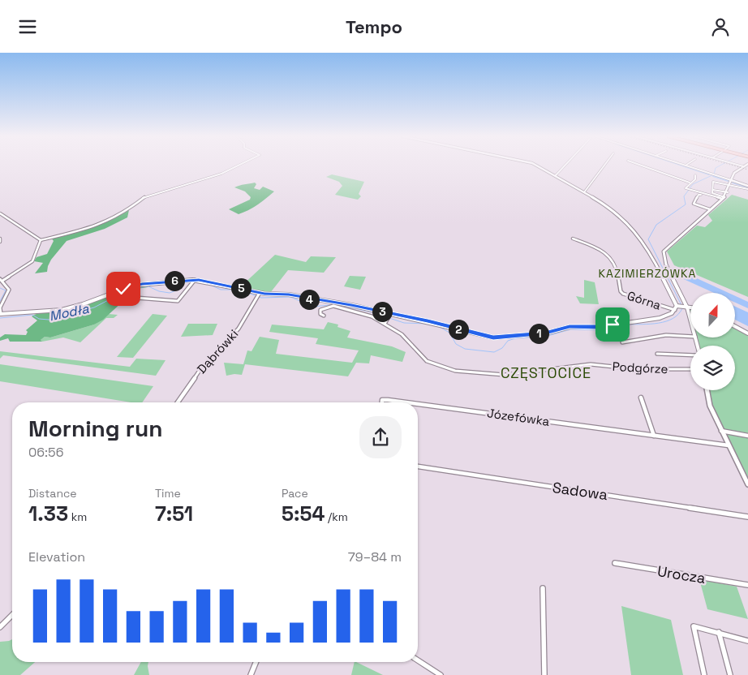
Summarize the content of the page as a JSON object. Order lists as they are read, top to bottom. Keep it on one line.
{"streets":{"street":["Górna","Dąbrówki","Podgórze","Józefówka","Sadowa","Urocza"]},"districts":["KAZIMIERZÓWKA","CZĘSTOCICE"],"water":["Modła"],"north":"top","page":{"header":"Tempo","pins":["6","5","4","3","2","1"],"heading":["Morning run","06:56"],"stats":[["Distance","1.33 km"],["Time","7:51"],["Pace","5:54 /km"]],"chart":["Elevation","79–84 m"]}}
